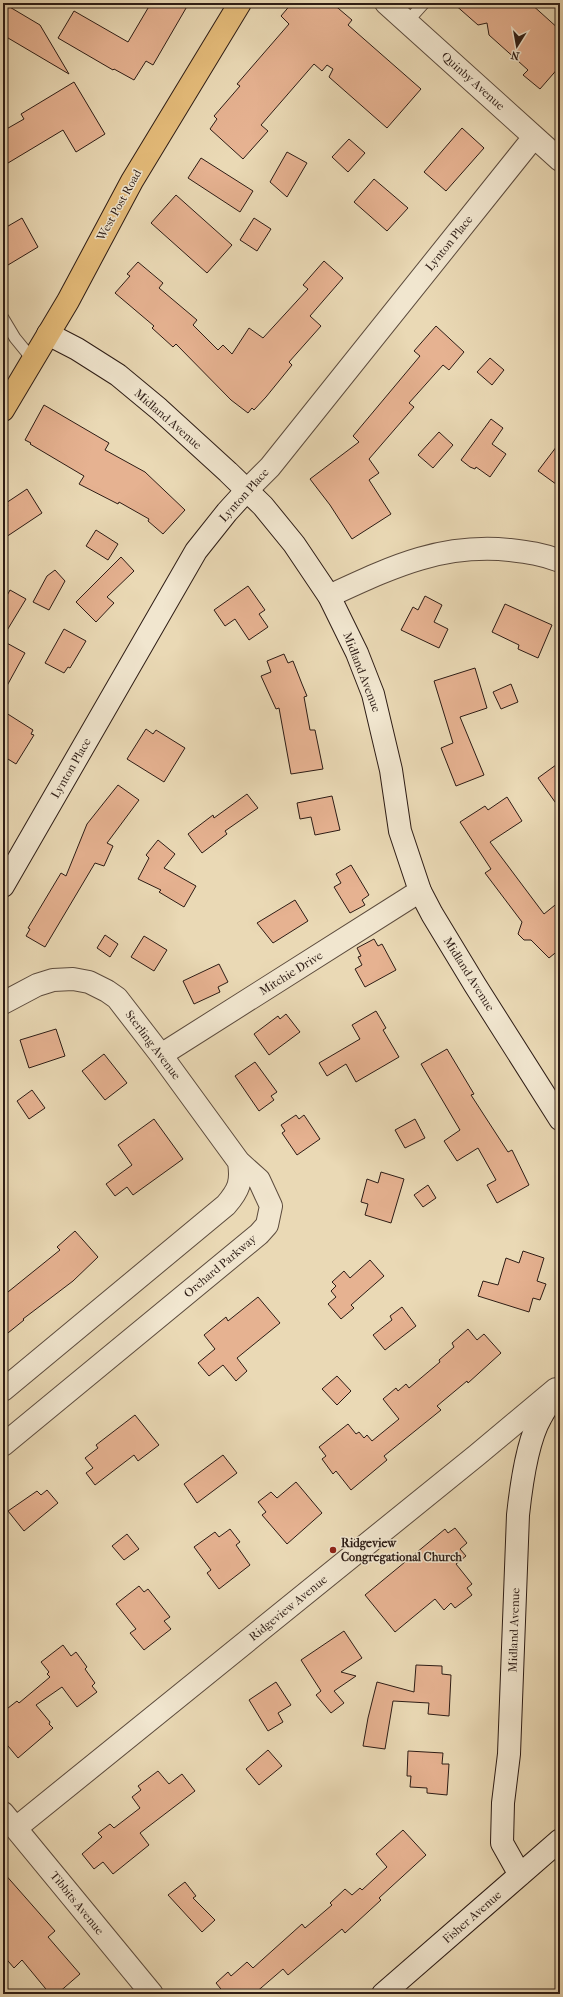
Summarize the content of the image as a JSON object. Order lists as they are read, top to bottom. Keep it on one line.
{"streets":{"main road":["West Post Road"],"street":["Quinby Avenue","Lynton Place","Midland Avenue","Mitchie Drive","Sterling Avenue","Orchard Parkway","Ridgeview Avenue","Tibbits Avenue","Fisher Avenue"]},"crossings":[["Quinby Avenue","Lynton Place"],["West Post Road","Midland Avenue"],["Lynton Place","Midland Avenue"],["Midland Avenue","Mitchie Drive"],["Midland Avenue","Fisher Avenue"],["Mitchie Drive","Sterling Avenue"],["Sterling Avenue","Orchard Parkway"],["Ridgeview Avenue","Tibbits Avenue"]],"places":["Ridgeview Congregational Church"],"north":"bottom"}
